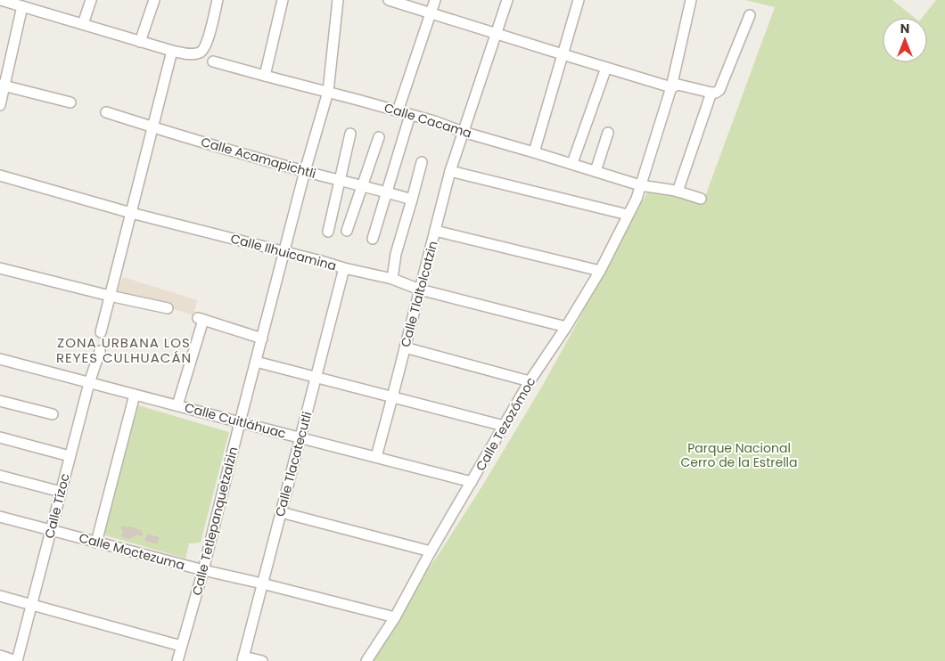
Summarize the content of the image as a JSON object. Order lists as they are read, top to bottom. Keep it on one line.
{"streets":{"street":["Calle Cacama","Calle Acamapichtli","Calle Ilhuicamina","Calle Tlaltolcatzin","Calle Cuitláhuac","Calle Tezozómoc","Calle Tlacatecutli","Calle Tízoc","Calle Tetlepanquetzalzin","Calle Moctezuma"]},"crossings":[["Calle Cacama","Calle Tlaltolcatzin"],["Calle Cacama","Calle Tezozómoc"],["Calle Cacama","Calle Tetlepanquetzalzin"],["Calle Acamapichtli","Calle Tetlepanquetzalzin"],["Calle Ilhuicamina","Calle Tlaltolcatzin"],["Calle Ilhuicamina","Calle Tezozómoc"],["Calle Ilhuicamina","Calle Tlacatecutli"],["Calle Ilhuicamina","Calle Tetlepanquetzalzin"],["Calle Tlaltolcatzin","Calle Cuitláhuac"],["Calle Cuitláhuac","Calle Tezozómoc"],["Calle Cuitláhuac","Calle Tlacatecutli"],["Calle Cuitláhuac","Calle Tízoc"],["Calle Cuitláhuac","Calle Tetlepanquetzalzin"],["Calle Tezozómoc","Calle Moctezuma"],["Calle Tlacatecutli","Calle Moctezuma"],["Calle Tízoc","Calle Moctezuma"],["Calle Tetlepanquetzalzin","Calle Moctezuma"]],"districts":["ZONA URBANA LOS REYES CULHUACÁN"],"parks":["Parque Nacional Cerro de la Estrella"],"north":"top"}
